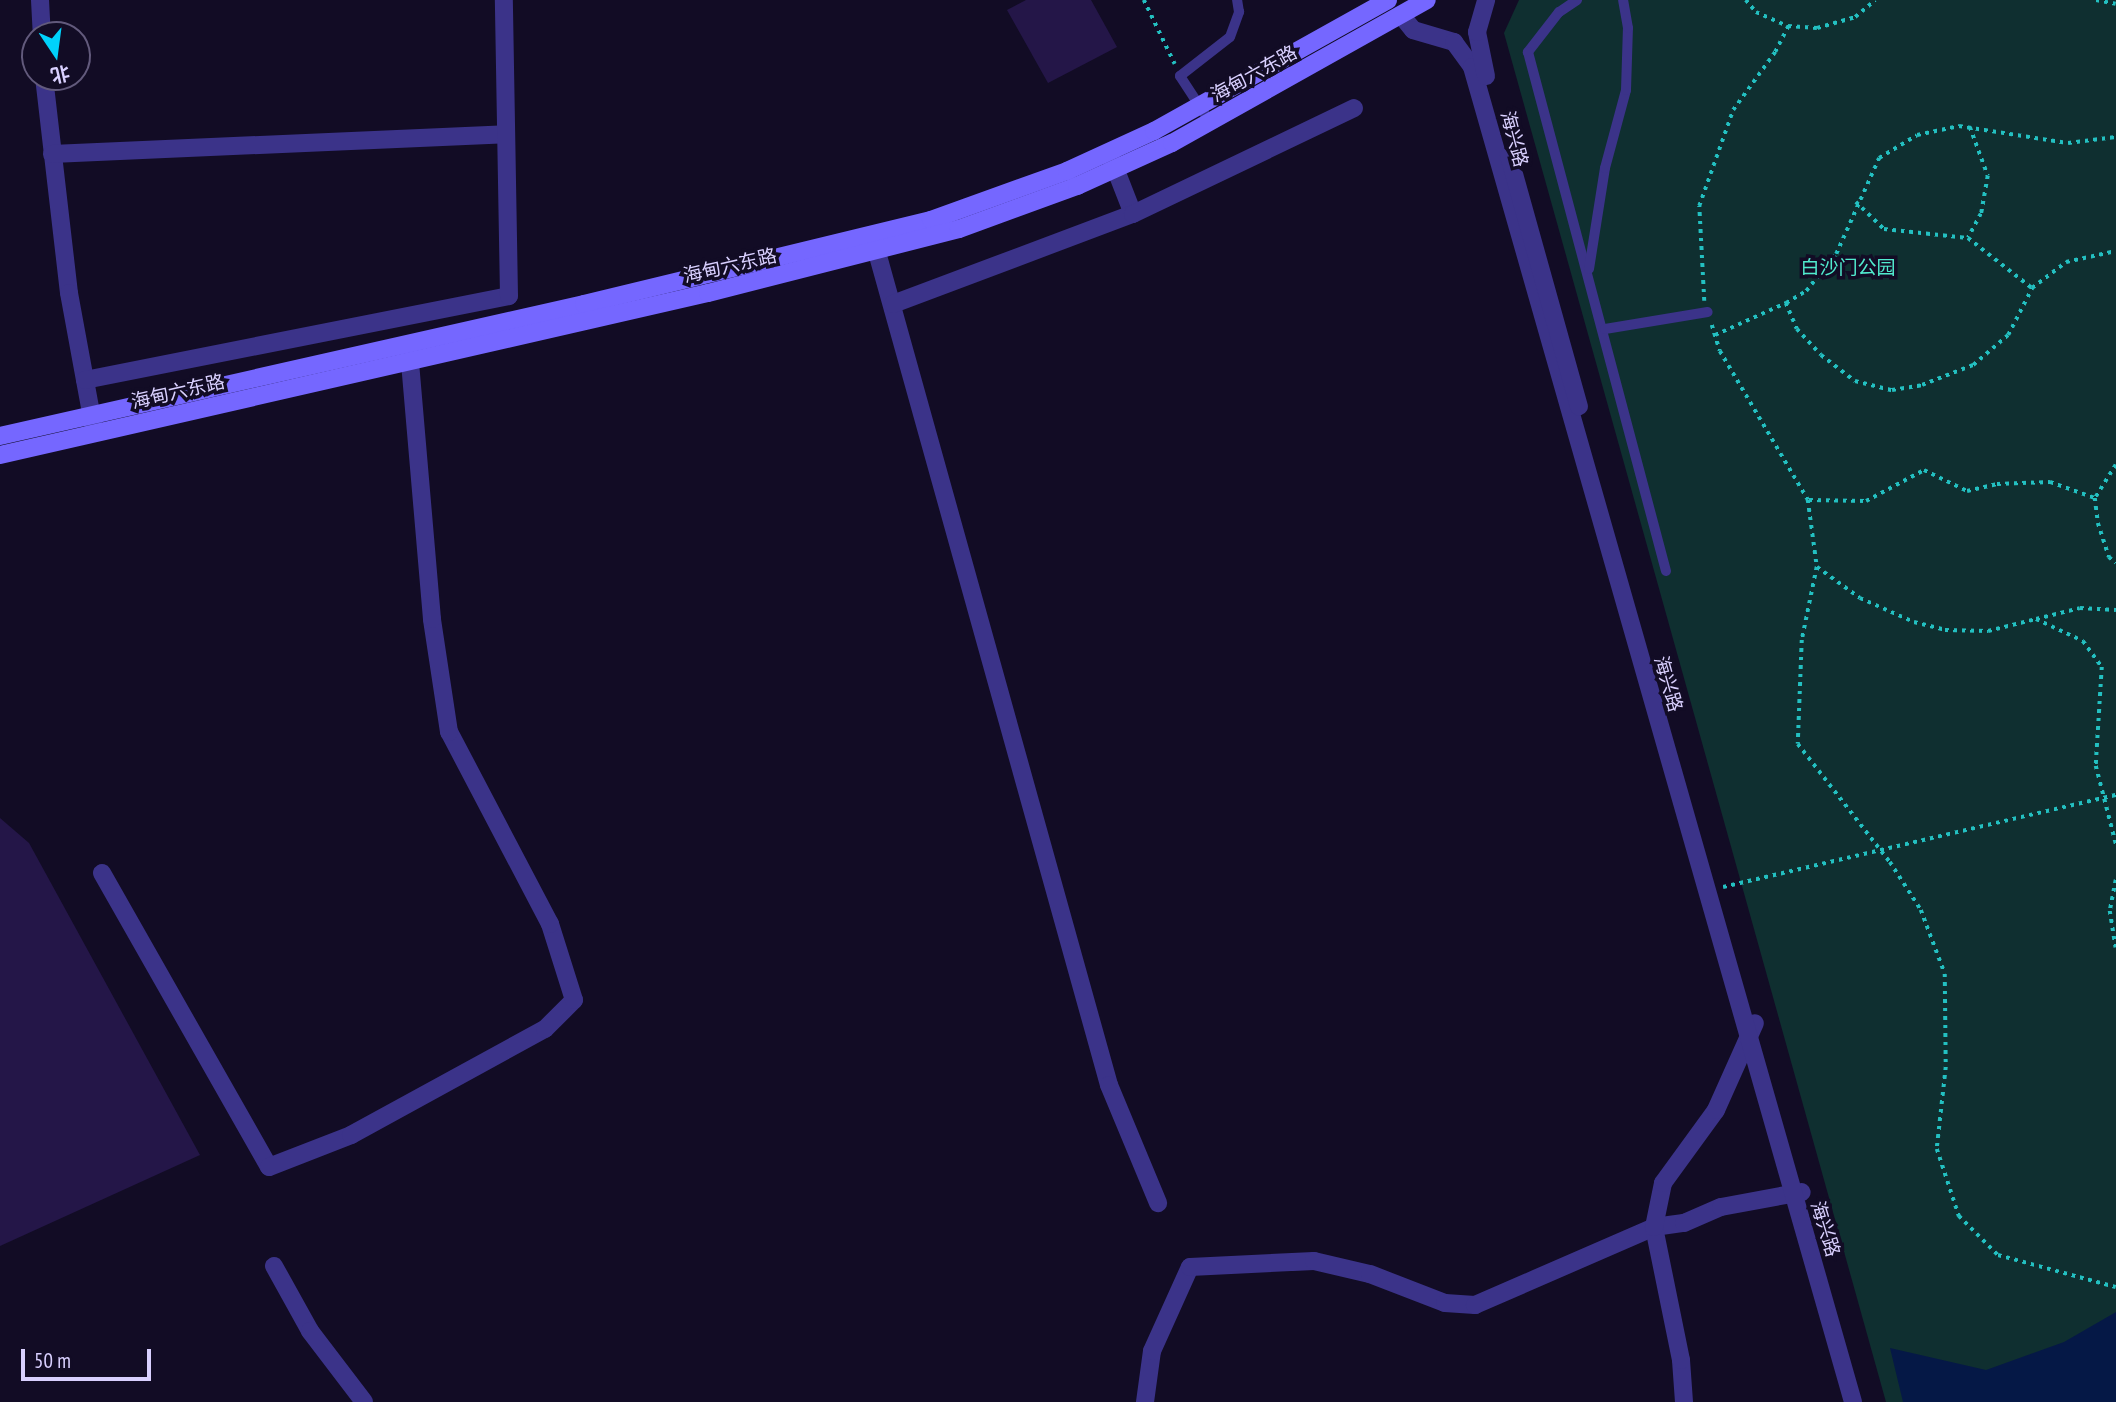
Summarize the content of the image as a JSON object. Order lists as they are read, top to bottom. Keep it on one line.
{"streets":{"main road":["海甸六东路"],"street":["海兴路"]},"crossings":[["海甸六东路","海兴路"]],"parks":["白沙门公园"],"scale_bar":"50 m","north":"bottom"}
